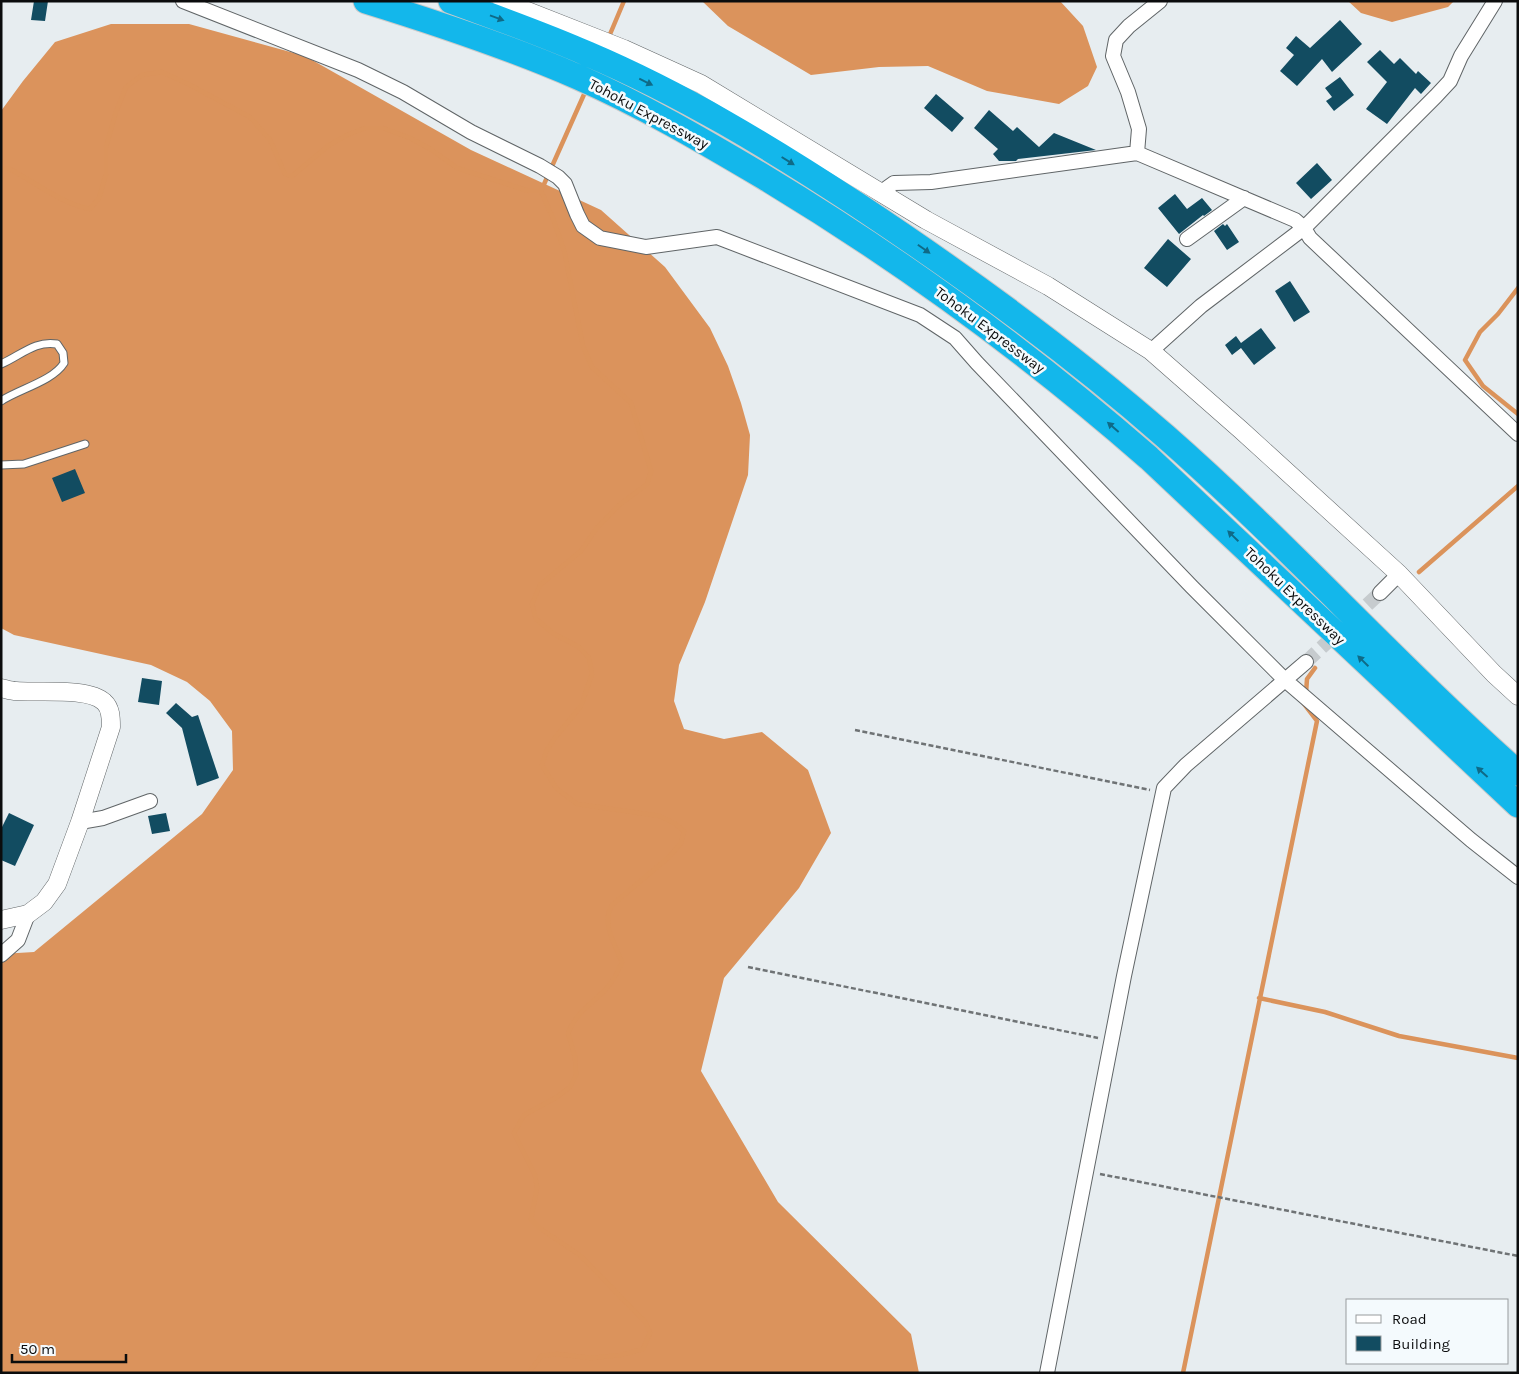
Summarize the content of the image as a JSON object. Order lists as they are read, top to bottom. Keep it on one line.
{"streets":{"highway":["Tohoku Expressway"]},"legend":["Road","Building"],"scale_bar":"50 m"}
